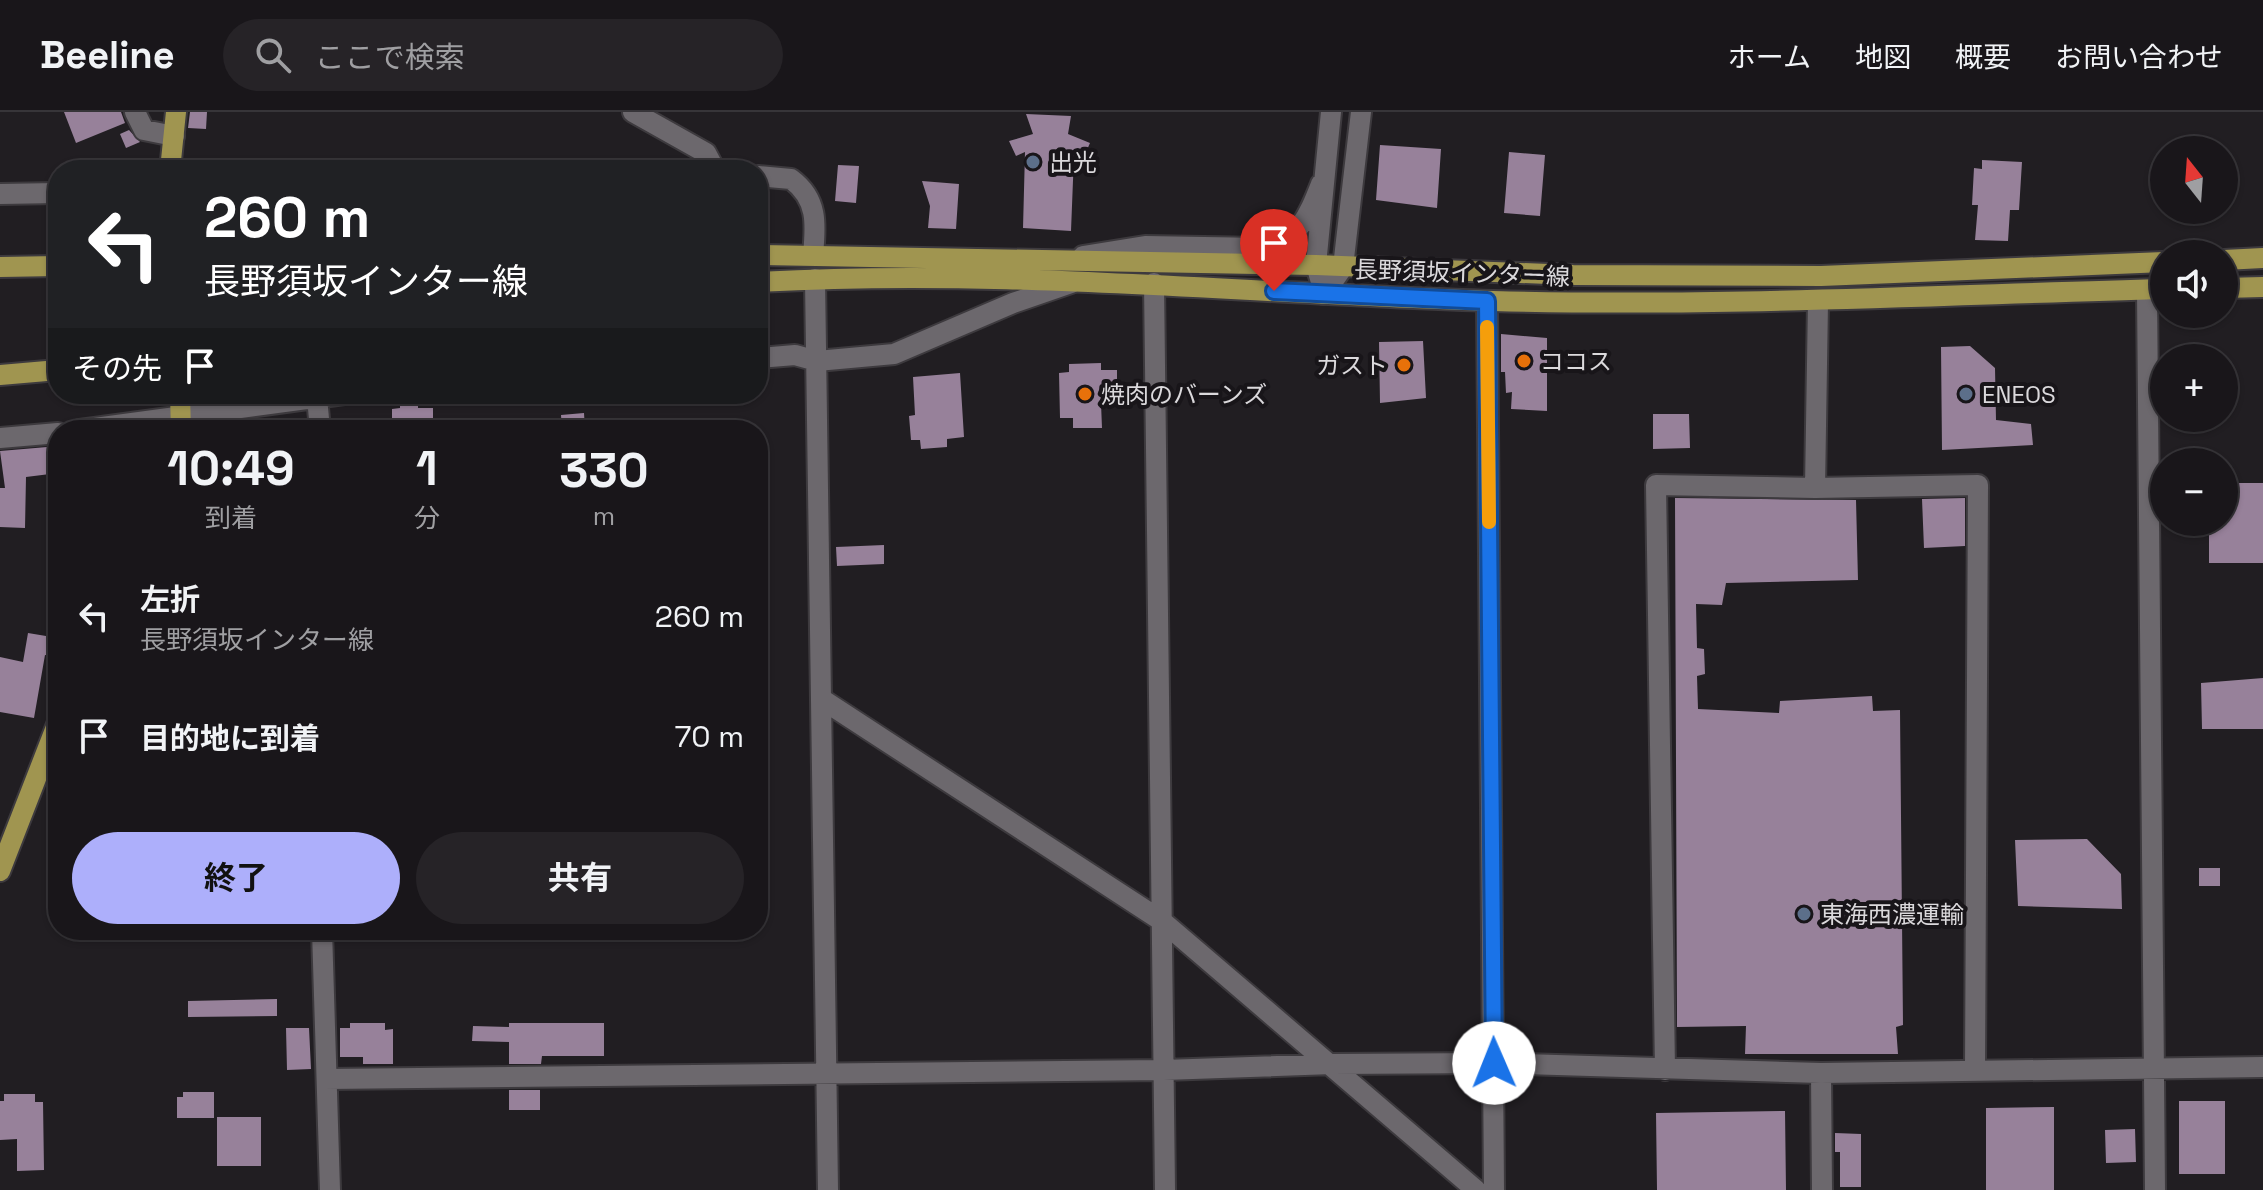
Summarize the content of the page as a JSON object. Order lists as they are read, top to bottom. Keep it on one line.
{"streets":{"main road":["長野須坂インター線"]},"places":["出光","ココス","ガスト","焼肉のバーンズ","ENEOS","東海西濃運輸"],"north":"top","page":{"header":"Beeline","search":"ここで検索","nav":["ホーム","地図","概要","お問い合わせ"],"map_buttons":["+","−"],"turn":["260 m","長野須坂インター線"],"then":"その先","eta":["10:49","到着","1","分","330","m"],"list":[{"name":"左折","note":"長野須坂インター線","value":"260 m"},{"name":"目的地に到着","value":"70 m"}],"buttons":["終了","共有"]}}
